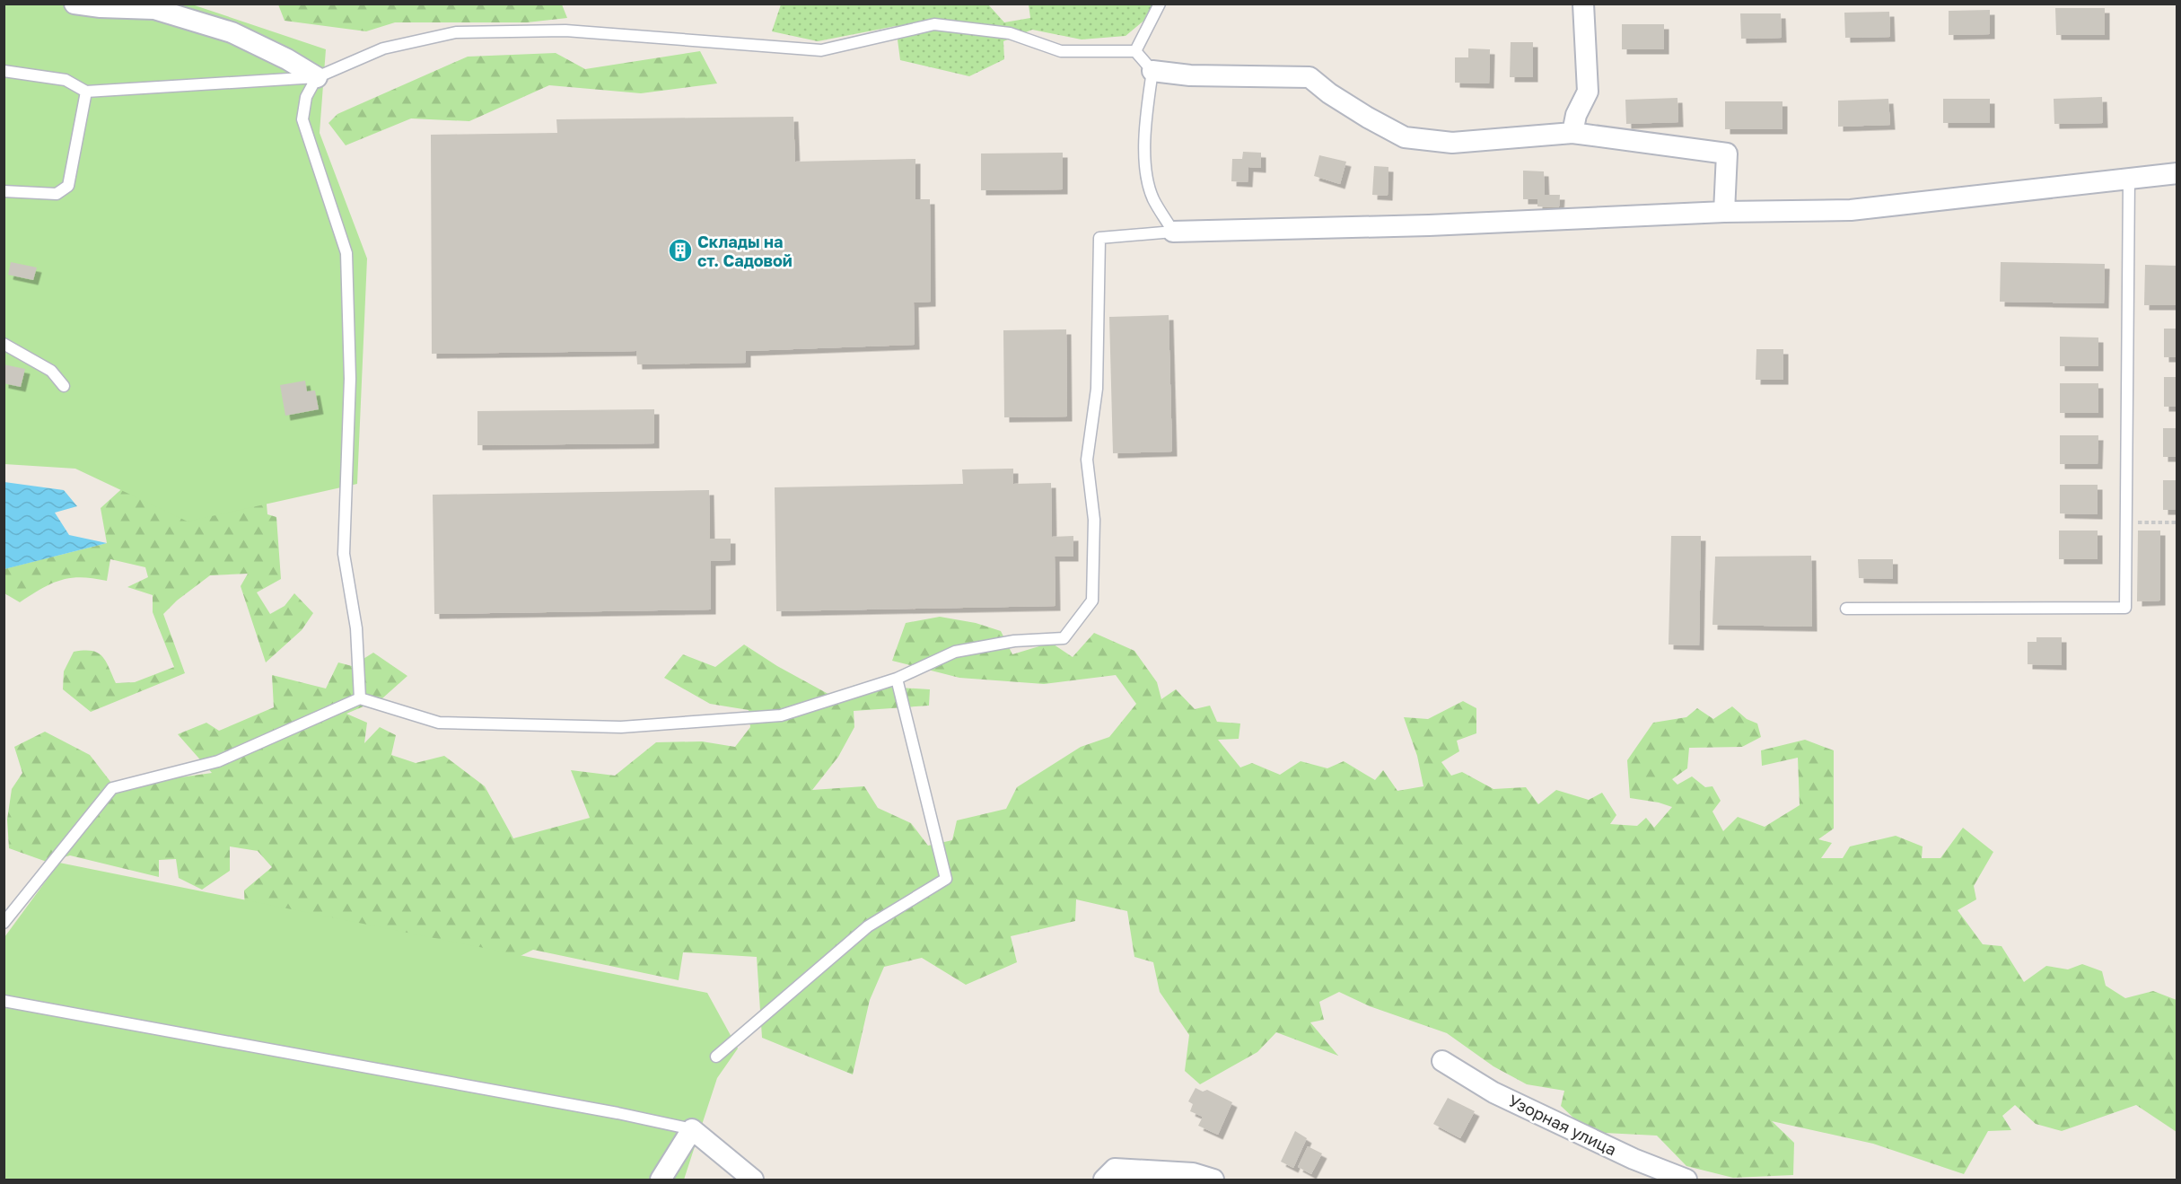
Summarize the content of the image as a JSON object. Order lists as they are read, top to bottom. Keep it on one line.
{"streets":{"street":["Узорная улица"]},"places":{"building":["Склады на ст. Садовой"]}}
